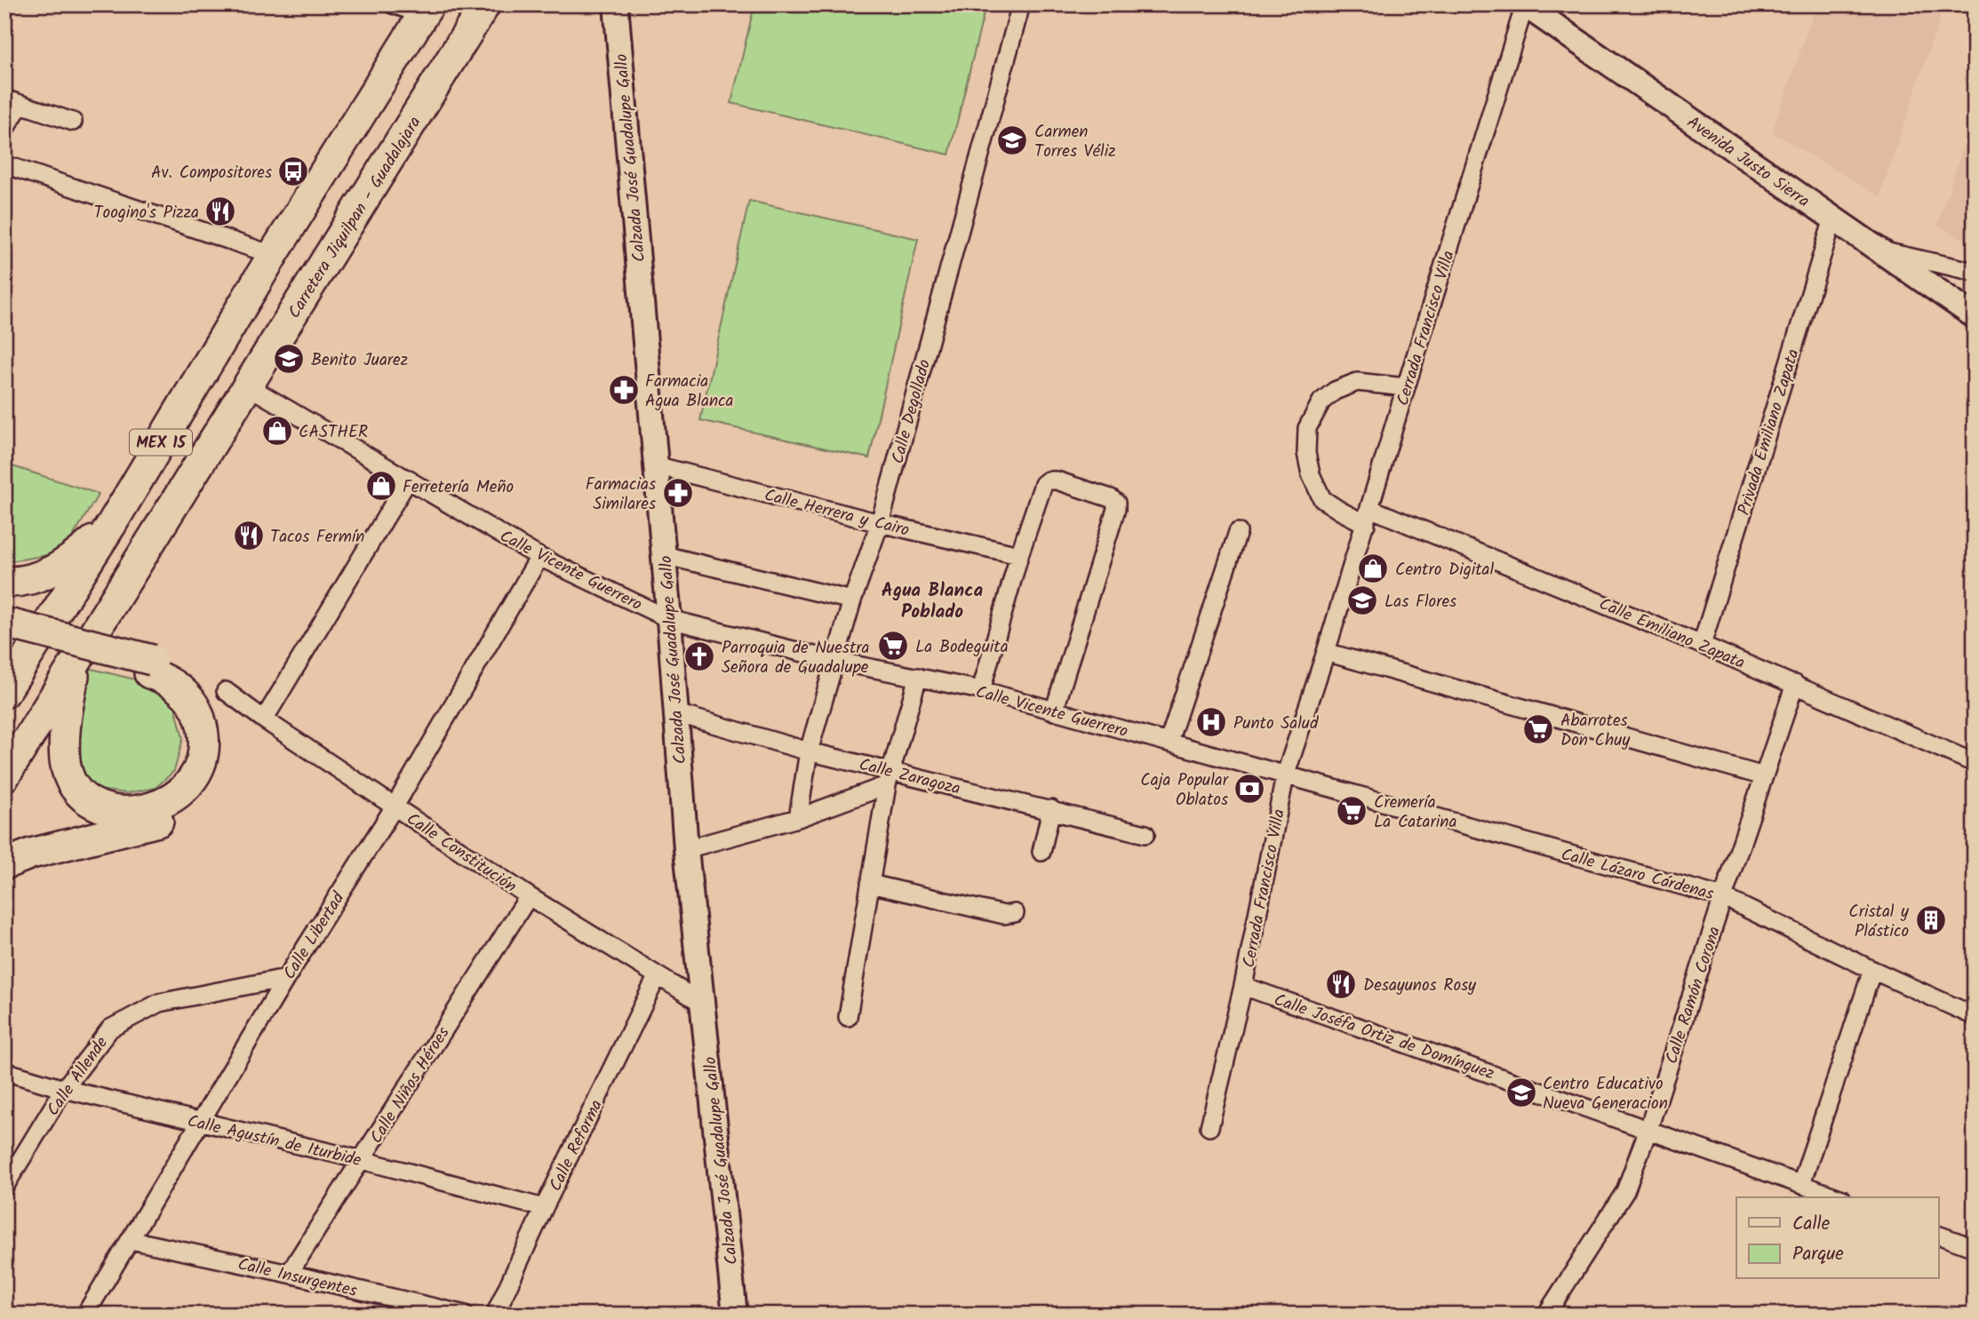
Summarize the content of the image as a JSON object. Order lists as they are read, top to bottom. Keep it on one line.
{"streets":{"highway":["Carretera Jiquilpan - Guadalajara","MEX 15"],"street":["Calzada José Guadalupe Gallo","Avenida Justo Sierra","Cerrada Francisco Villa","Calle Degollado","Privada Emiliano Zapata","Calle Herrera y Cairo","Calle Vicente Guerrero","Calle Emiliano Zapata","Calle Zaragoza","Calle Constitución","Calle Lázaro Cárdenas","Calle Libertad","Calle Ramón Corona","Calle Joséfa Ortiz de Domínguez","Calle Allende","Calle Niños Héroes","Calle Agustín de Iturbide","Calle Reforma","Calle Insurgentes"]},"crossings":[["Calzada José Guadalupe Gallo","Calle Herrera y Cairo"],["Calzada José Guadalupe Gallo","Calle Vicente Guerrero"],["Calzada José Guadalupe Gallo","Calle Zaragoza"],["Calzada José Guadalupe Gallo","Calle Constitución"],["Avenida Justo Sierra","Cerrada Francisco Villa"],["Avenida Justo Sierra","Privada Emiliano Zapata"],["Carretera Jiquilpan - Guadalajara","Calle Vicente Guerrero"],["Cerrada Francisco Villa","Calle Vicente Guerrero"],["Cerrada Francisco Villa","Calle Emiliano Zapata"],["Cerrada Francisco Villa","Calle Lázaro Cárdenas"],["Cerrada Francisco Villa","Calle Joséfa Ortiz de Domínguez"],["Calle Degollado","Calle Herrera y Cairo"],["Calle Degollado","Calle Vicente Guerrero"],["Calle Degollado","Calle Zaragoza"],["Privada Emiliano Zapata","Calle Emiliano Zapata"],["Calle Vicente Guerrero","Calle Lázaro Cárdenas"],["Calle Vicente Guerrero","Calle Libertad"],["Calle Emiliano Zapata","Calle Ramón Corona"],["Calle Constitución","Calle Libertad"],["Calle Constitución","Calle Niños Héroes"],["Calle Constitución","Calle Reforma"],["Calle Lázaro Cárdenas","Calle Ramón Corona"],["Calle Libertad","Calle Allende"],["Calle Libertad","Calle Agustín de Iturbide"],["Calle Libertad","Calle Insurgentes"],["Calle Ramón Corona","Calle Joséfa Ortiz de Domínguez"],["Calle Allende","Calle Agustín de Iturbide"],["Calle Niños Héroes","Calle Agustín de Iturbide"],["Calle Niños Héroes","Calle Insurgentes"],["Calle Agustín de Iturbide","Calle Reforma"]],"districts":["Agua Blanca Poblado"],"places":{"school or university":["Carmen Torres Véliz","Benito Juarez","Las Flores","Centro Educativo Nueva Generacion"],"bus stop":["Av. Compositores"],"restaurant":["Toogino's Pizza","Tacos Fermín","Desayunos Rosy"],"pharmacy":["Farmacia Agua Blanca","Farmacias Similares"],"shop":["CASTHER","Ferretería Meño","Centro Digital"],"supermarket":["La Bodeguita","Abarrotes Don Chuy","Cremería La Catarina"],"church":["Parroquia de Nuestra Señora de Guadalupe"],"hospital":["Punto Salud"],"bank":["Caja Popular Oblatos"],"building":["Cristal y Plástico"]},"legend":["Calle","Parque"]}
